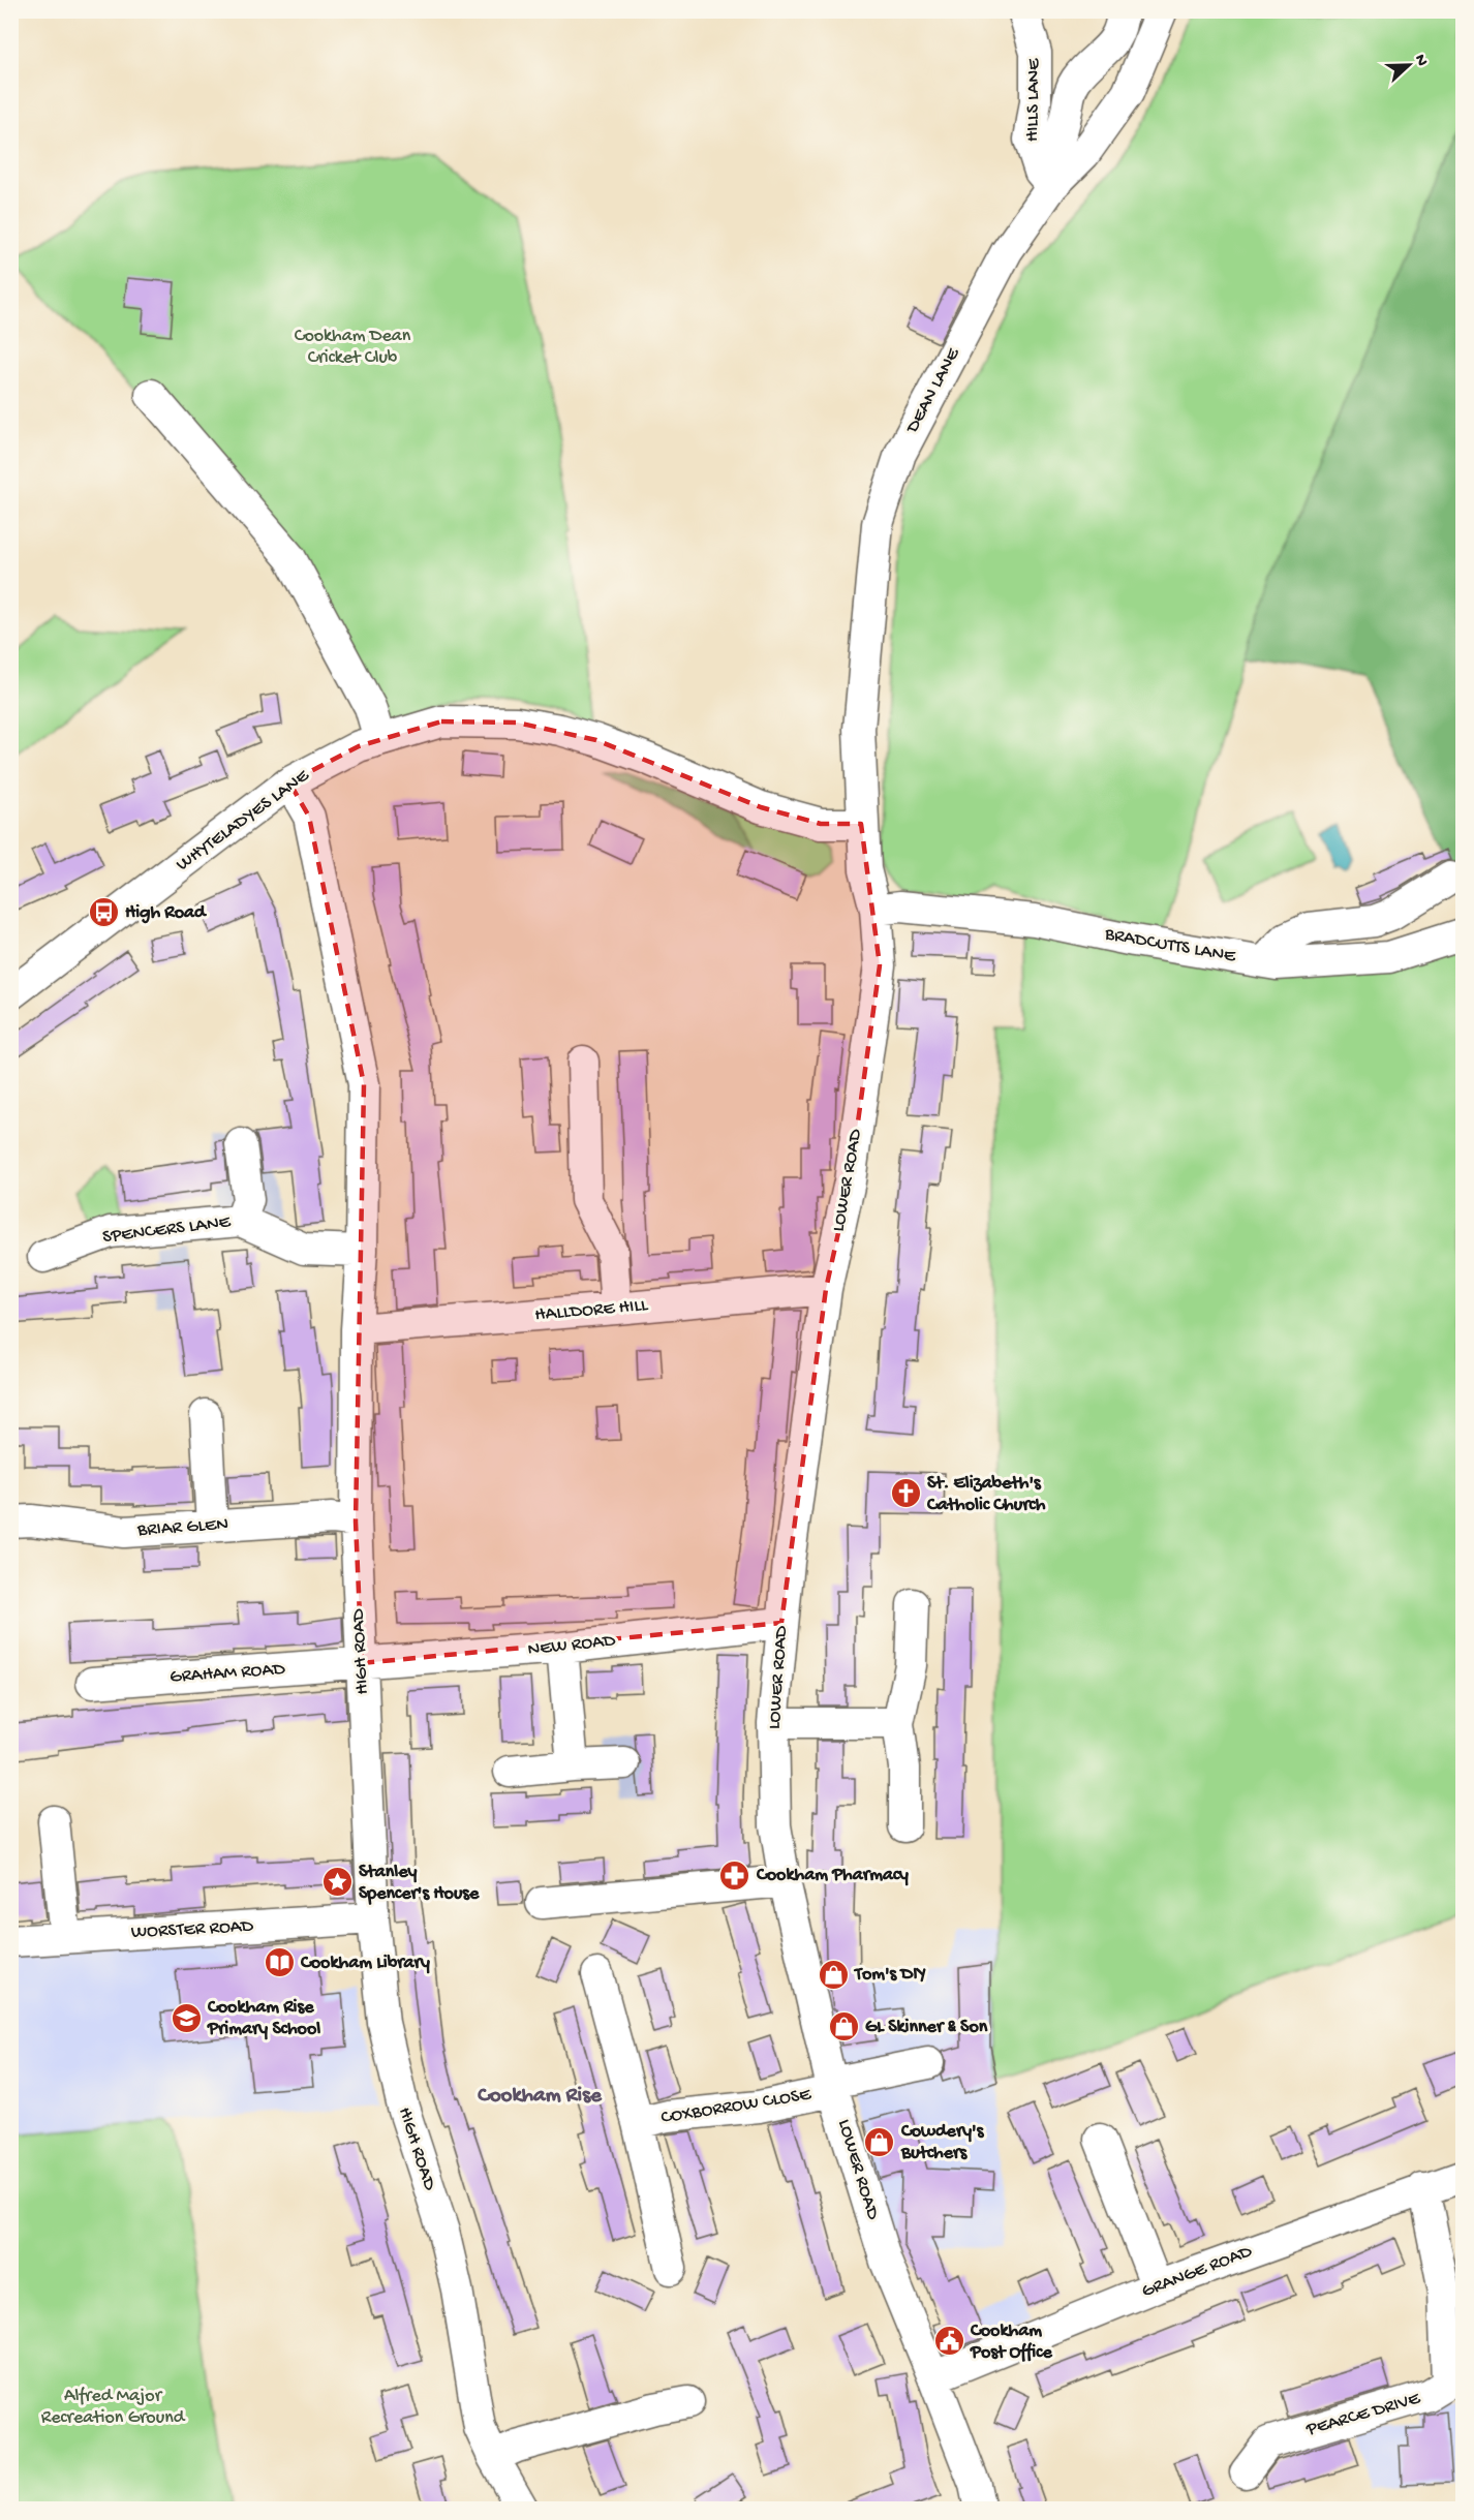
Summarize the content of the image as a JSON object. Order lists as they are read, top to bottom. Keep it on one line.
{"streets":{"street":["HILLS LANE","DEAN LANE","WHYTELADYES LANE","BRADCUTTS LANE","LOWER ROAD","SPENCERS LANE","HALLDORE HILL","BRIAR GLEN","NEW ROAD","HIGH ROAD","GRAHAM ROAD","WORSTER ROAD","COXBORROW CLOSE","GRANGE ROAD","PEARCE DRIVE"]},"crossings":[["HILLS LANE","DEAN LANE"],["DEAN LANE","WHYTELADYES LANE"],["DEAN LANE","LOWER ROAD"],["WHYTELADYES LANE","LOWER ROAD"],["WHYTELADYES LANE","HIGH ROAD"],["BRADCUTTS LANE","LOWER ROAD"],["LOWER ROAD","HALLDORE HILL"],["LOWER ROAD","NEW ROAD"],["LOWER ROAD","COXBORROW CLOSE"],["LOWER ROAD","GRANGE ROAD"],["SPENCERS LANE","HIGH ROAD"],["HALLDORE HILL","HIGH ROAD"],["BRIAR GLEN","HIGH ROAD"],["NEW ROAD","HIGH ROAD"],["NEW ROAD","GRAHAM ROAD"],["HIGH ROAD","GRAHAM ROAD"],["HIGH ROAD","WORSTER ROAD"],["GRANGE ROAD","PEARCE DRIVE"]],"districts":["Cookham Rise"],"parks":["Cookham Dean Cricket Club","Alfred Major Recreation Ground"],"places":{"bus stop":["High Road"],"church":["St. Elizabeth's Catholic Church"],"pharmacy":["Cookham Pharmacy"],"place":["Stanley Spencer's House"],"library":["Cookham Library"],"shop":["Tom's DIY","GL Skinner & Son","Cowdery's Butchers"],"school or university":["Cookham Rise Primary School"],"public building":["Cookham Post Office"]},"north":"right"}
